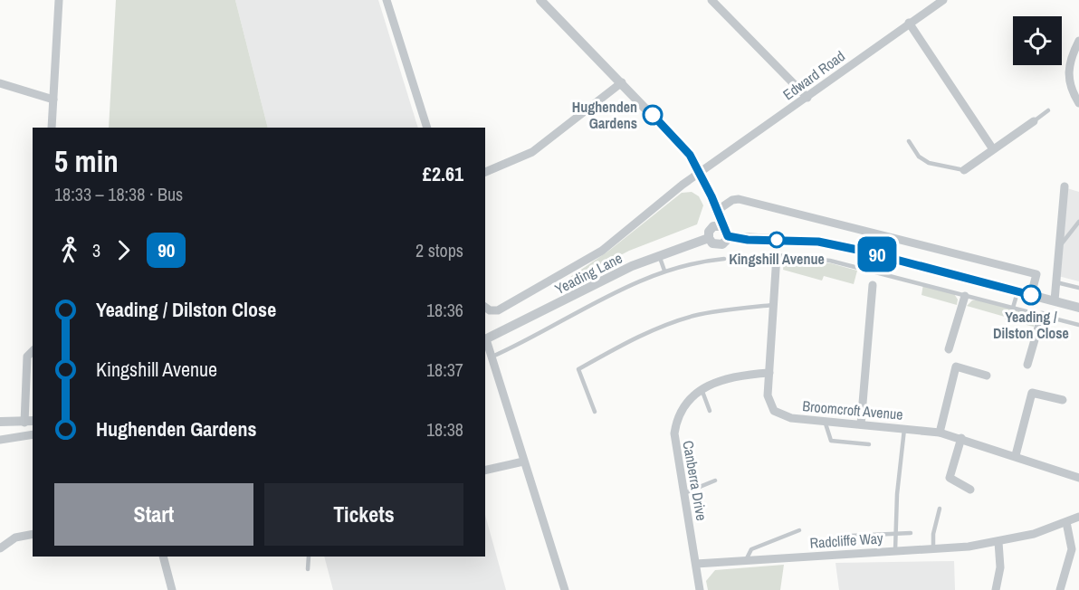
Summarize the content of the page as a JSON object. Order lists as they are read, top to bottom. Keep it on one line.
{"streets":{"street":["Edward Road","Yeading Lane","Broomcroft Avenue","Canberra Drive","Radcliffe Way"]},"crossings":[["Broomcroft Avenue","Canberra Drive"],["Canberra Drive","Radcliffe Way"]],"places":["Hughenden Gardens","Kingshill Avenue","Yeading / Dilston Close"],"lines":["bus line 90"],"page":{"on_map":"90","heading":["5 min","18:33 – 18:38 · Bus","£2.61"],"legs":["3","90","2 stops"],"list":[{"name":"Yeading / Dilston Close","value":"18:36"},{"name":"Kingshill Avenue","value":"18:37"},{"name":"Hughenden Gardens","value":"18:38"}],"buttons":["Start","Tickets"]}}
